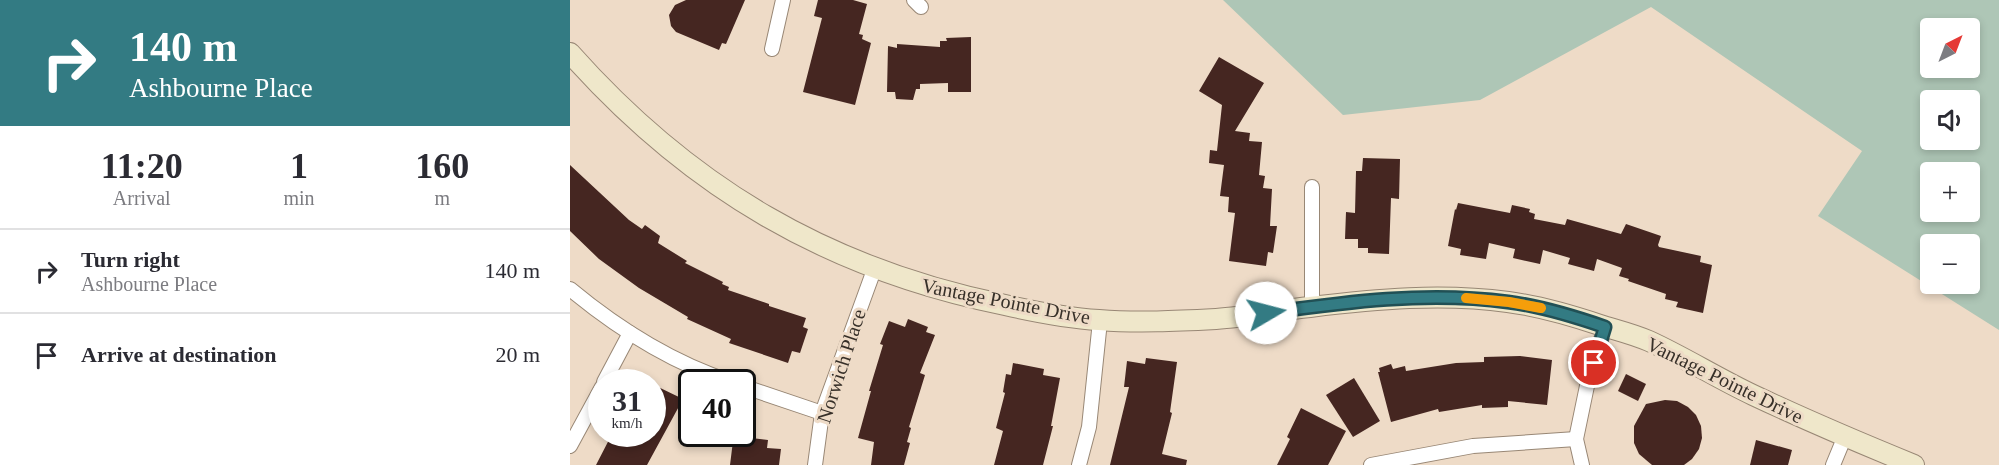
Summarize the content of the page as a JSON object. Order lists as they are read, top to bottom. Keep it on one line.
{"streets":{"street":["Vantage Pointe Drive","Norwich Place"]},"crossings":[["Vantage Pointe Drive","Norwich Place"]],"north":"top right","page":{"turn":["140 m","Ashbourne Place"],"map_buttons":["+","−"],"eta":["11:20","Arrival","1","min","160","m"],"list":[{"name":"Turn right","note":"Ashbourne Place","value":"140 m"},{"name":"Arrive at destination","value":"20 m"}],"speed":"31 km/h","limit":"40"}}
